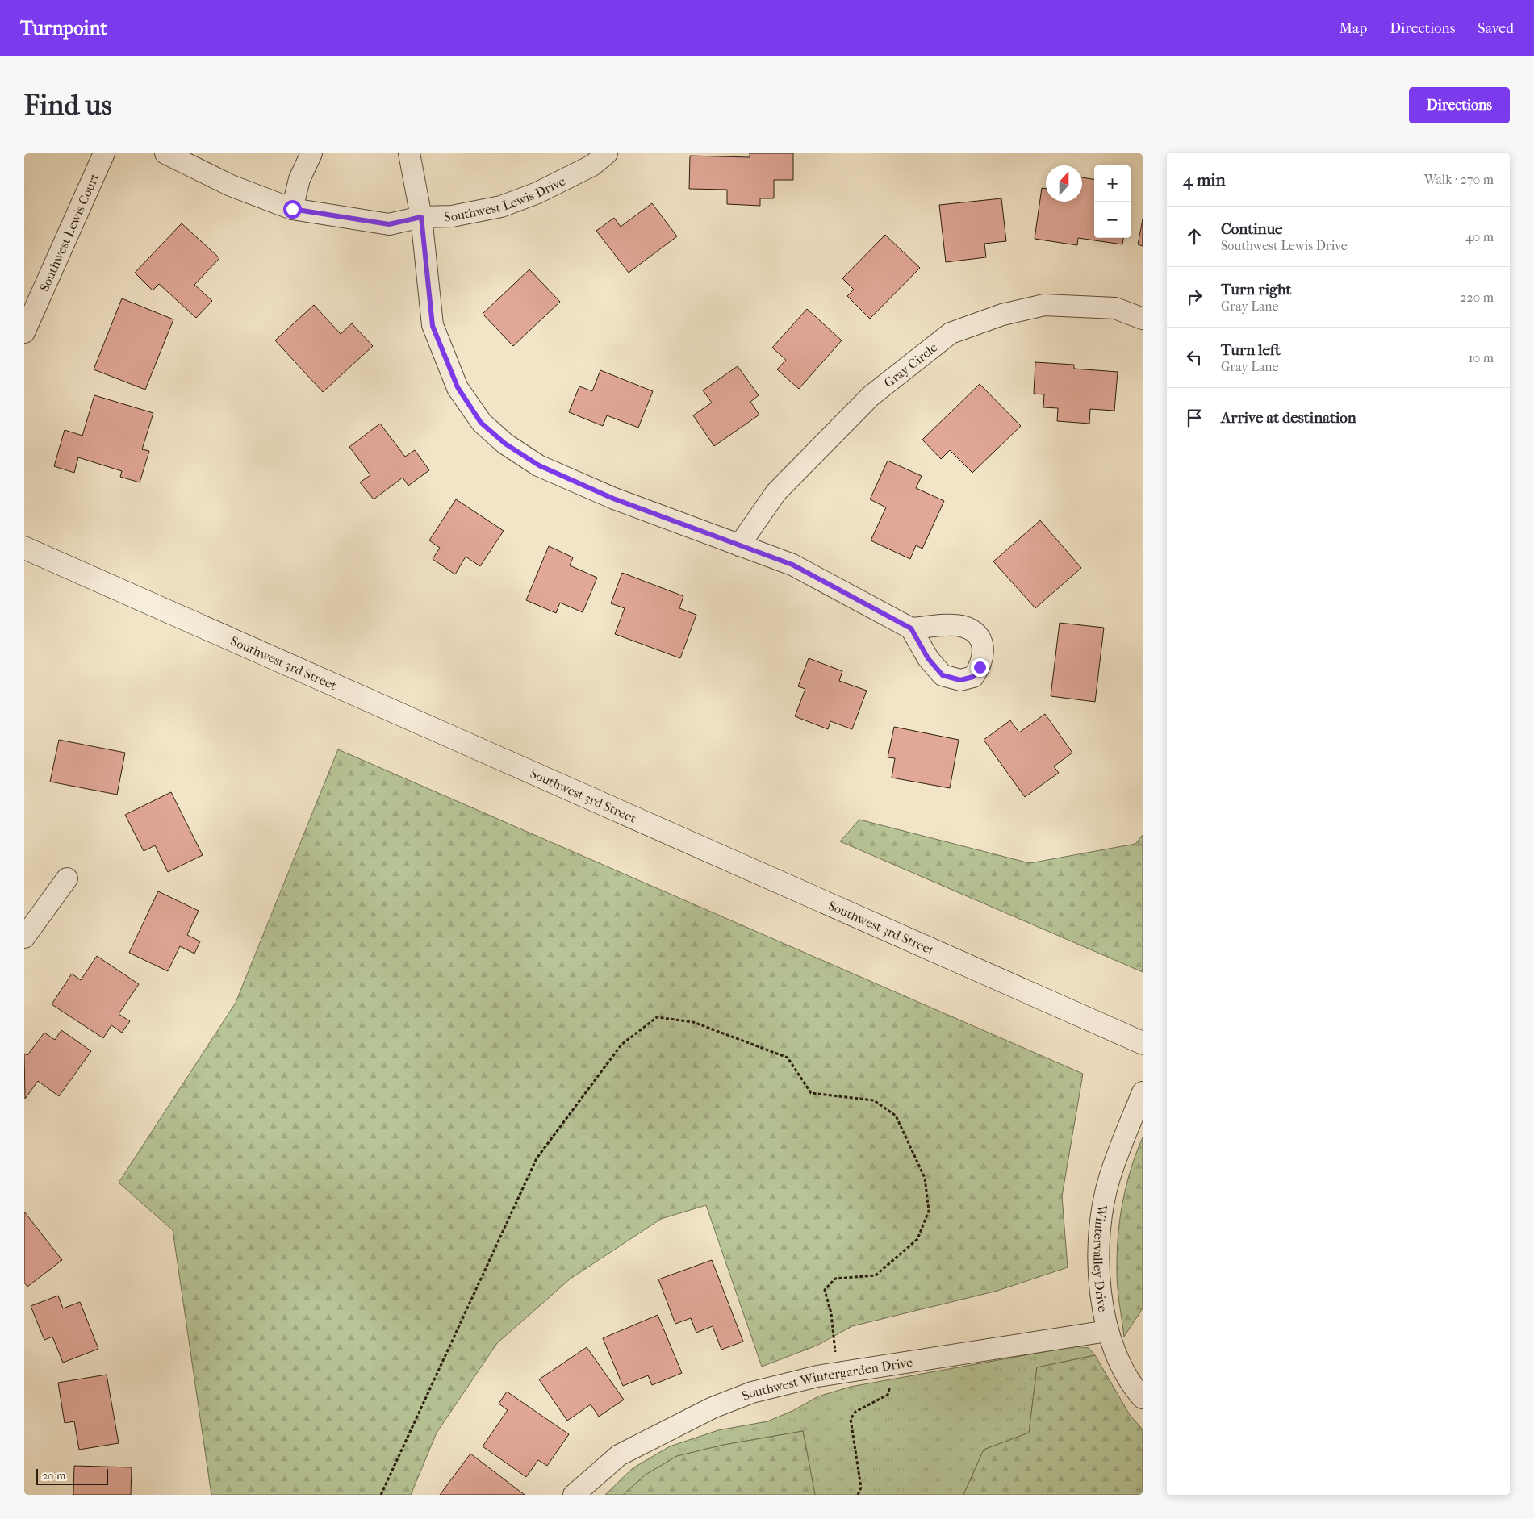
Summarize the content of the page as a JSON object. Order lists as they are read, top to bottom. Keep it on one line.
{"streets":{"main road":["Southwest 3rd Street"],"street":["Southwest Lewis Drive","Southwest Lewis Court","Gray Circle","Wintervalley Drive","Southwest Wintergarden Drive"]},"crossings":[["Wintervalley Drive","Southwest Wintergarden Drive"]],"scale_bar":"20 m","north":"top","page":{"header":"Turnpoint","nav":["Map","Directions","Saved"],"buttons":"Directions","title":"Find us","heading":["4 min","Walk · 270 m"],"map_buttons":["+","−"],"list":[["Continue","Southwest Lewis Drive","40 m"],["Turn right","Gray Lane","220 m"],["Turn left","Gray Lane","10 m"],"Arrive at destination"],"scale":"20 m"}}
